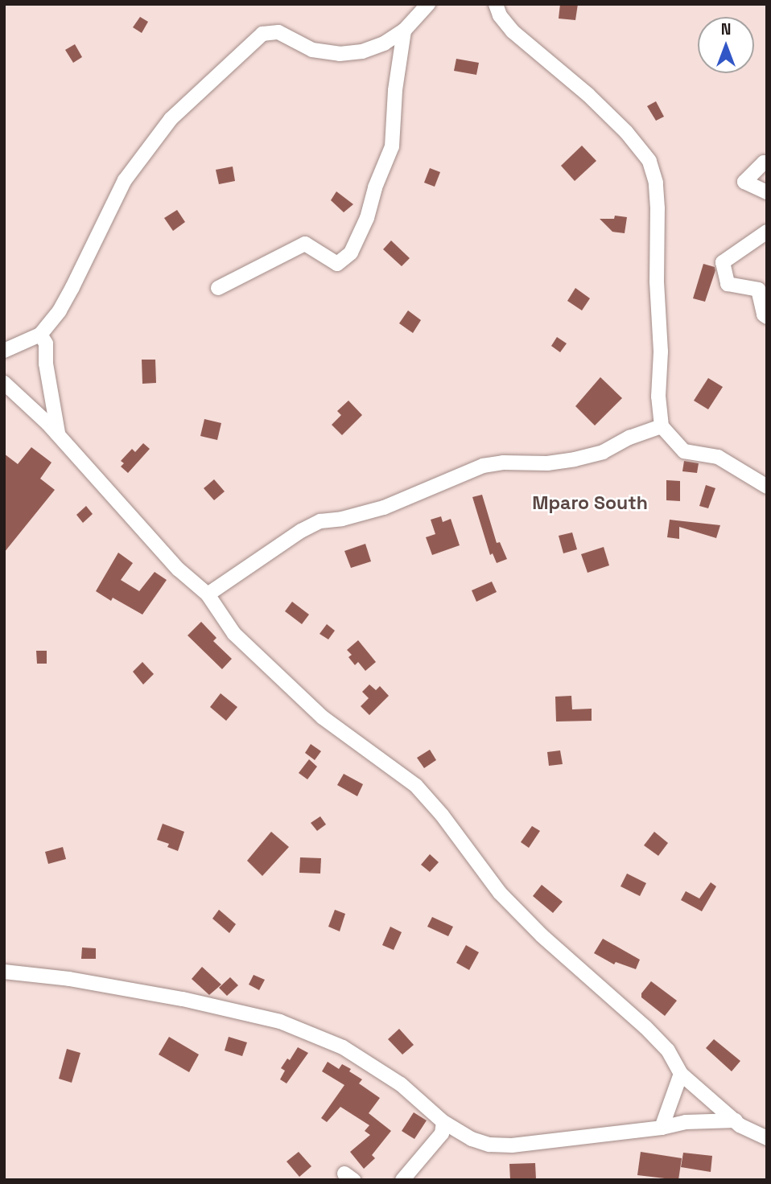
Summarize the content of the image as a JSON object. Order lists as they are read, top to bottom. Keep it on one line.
{"districts":["Mparo South"],"north":"top"}
